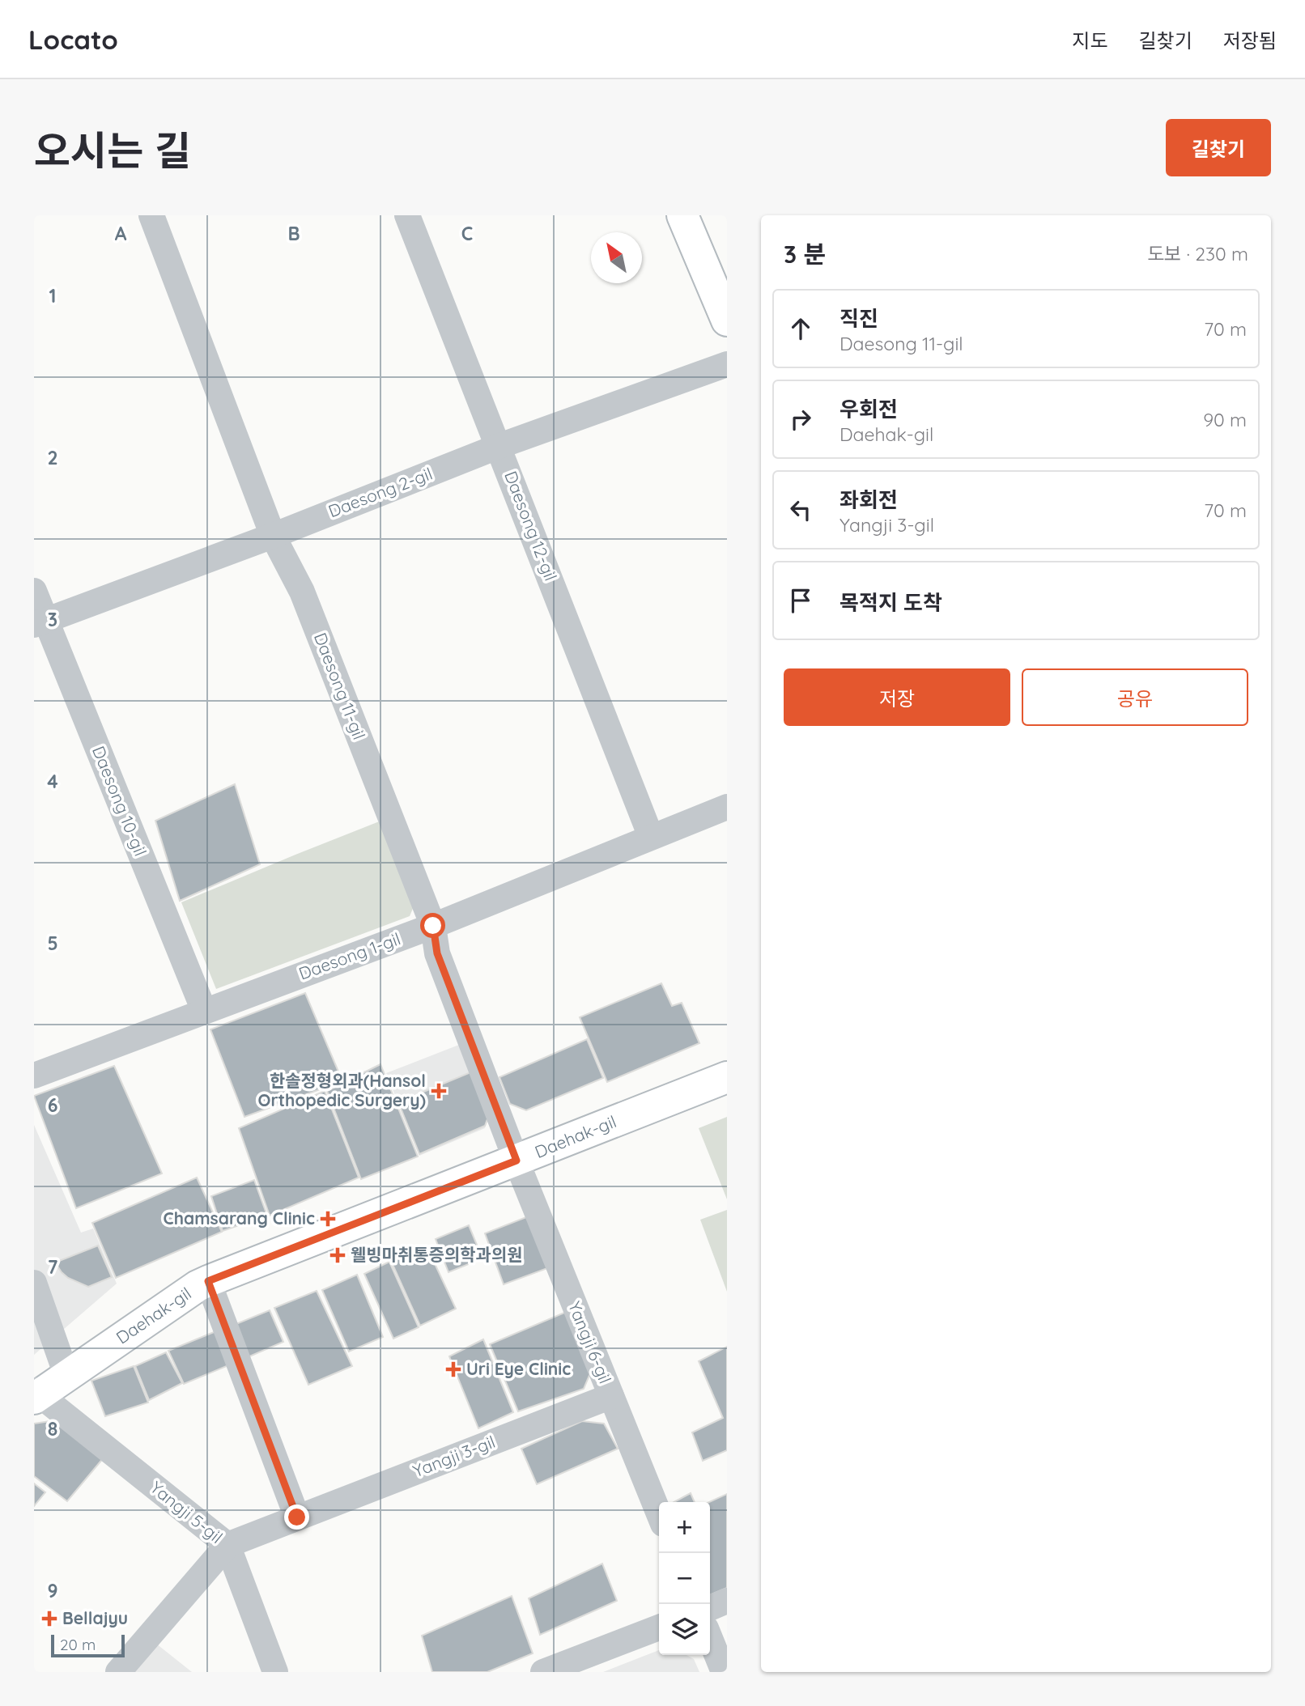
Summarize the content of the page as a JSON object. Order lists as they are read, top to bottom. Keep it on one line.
{"streets":{"street":["Daesong 2-gil","Daesong 12-gil","Daesong 11-gil","Daesong 10-gil","Daesong 1-gil","Daehak-gil","Yangji 6-gil","Yangji 3-gil","Yangji 5-gil"]},"crossings":[["Daesong 2-gil","Daesong 12-gil"],["Daesong 2-gil","Daesong 11-gil"],["Daesong 2-gil","Daesong 10-gil"],["Daesong 12-gil","Daesong 1-gil"],["Daesong 11-gil","Daesong 1-gil"],["Daesong 11-gil","Daehak-gil"],["Daesong 11-gil","Yangji 6-gil"],["Daesong 10-gil","Daesong 1-gil"],["Daehak-gil","Yangji 6-gil"],["Daehak-gil","Yangji 5-gil"],["Yangji 6-gil","Yangji 3-gil"],["Yangji 3-gil","Yangji 5-gil"]],"places":{"health":["한솔정형외과(Hansol Orthopedic Surgery)","Chamsarang Clinic","웰빙마취통증의학과의원","Uri Eye Clinic","Bellajyu"]},"scale_bar":"20 m","north":"top left","page":{"header":"Locato","nav":["지도","길찾기","저장됨"],"title":"오시는 길","buttons":["길찾기",["저장","공유"]],"heading":["3 분","도보 · 230 m"],"list":[["직진","Daesong 11-gil","70 m"],["우회전","Daehak-gil","90 m"],["좌회전","Yangji 3-gil","70 m"],"목적지 도착"],"map_buttons":["+","−"],"scale":"20 m"},"grid":{"columns":["A","B","C"],"rows":["1","2","3","4","5","6","7","8","9"]}}
